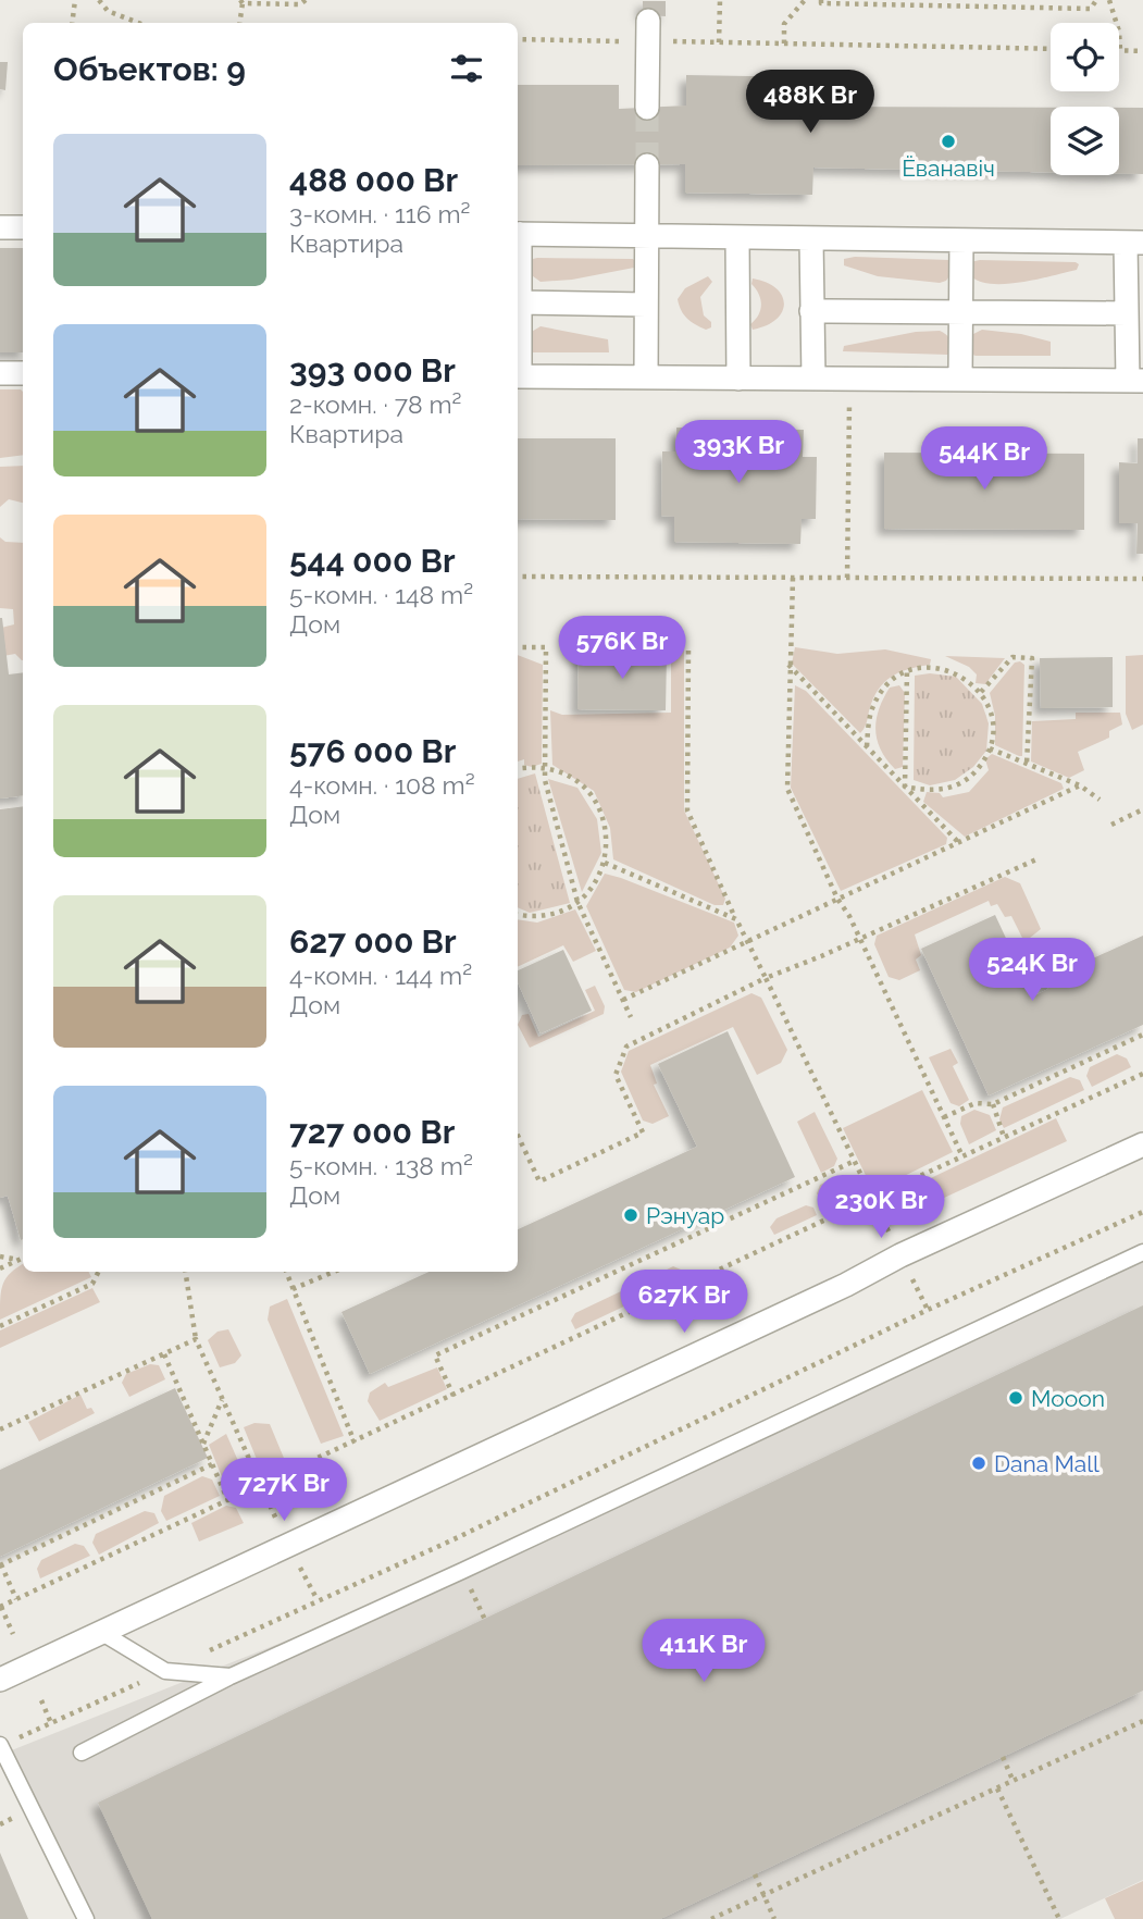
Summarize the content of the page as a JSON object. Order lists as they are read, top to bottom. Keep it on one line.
{"places":["Ёванавіч","Рэнуар","Mooon","Dana Mall"],"page":{"heading":"Объектов: 9","price":["488K Br","393K Br","544K Br","576K Br","524K Br","230K Br","627K Br","727K Br","411K Br"],"list":[{"name":"488 000 Br","note":"3-комн. · 116 m² · Квартира"},{"name":"393 000 Br","note":"2-комн. · 78 m² · Квартира"},{"name":"544 000 Br","note":"5-комн. · 148 m² · Дом"},{"name":"576 000 Br","note":"4-комн. · 108 m² · Дом"},{"name":"627 000 Br","note":"4-комн. · 144 m² · Дом"},{"name":"727 000 Br","note":"5-комн. · 138 m² · Дом"}]}}
